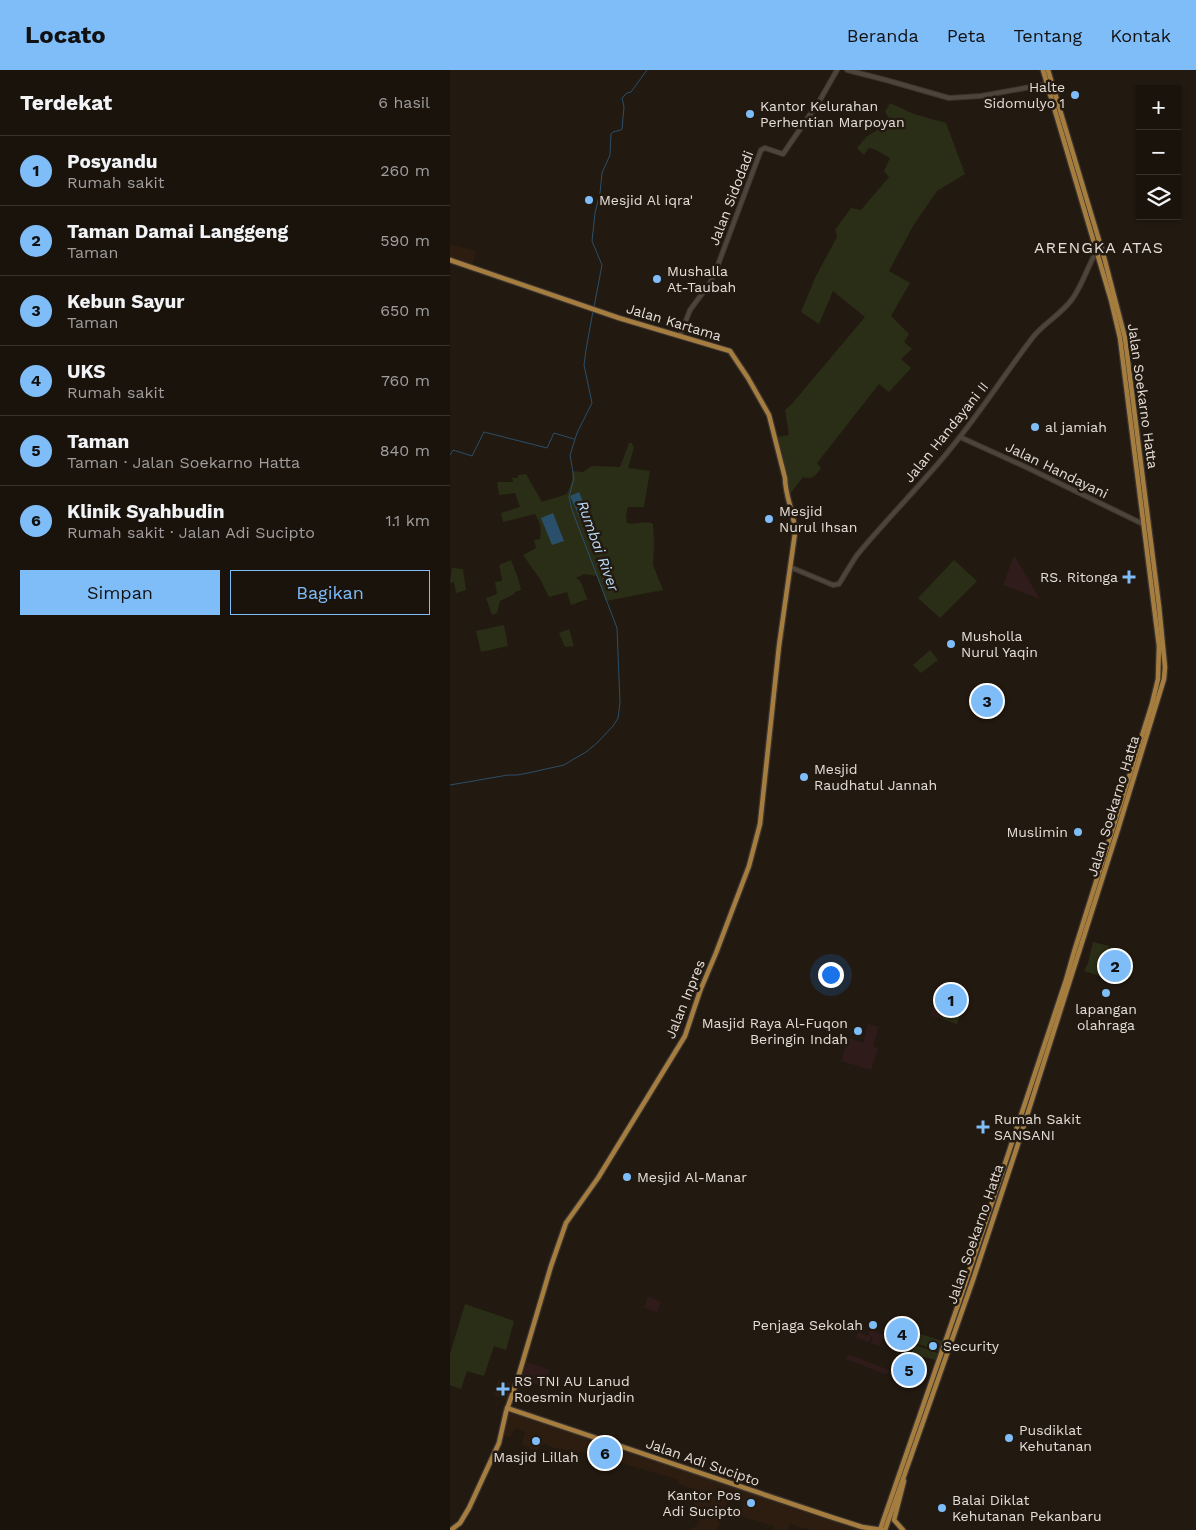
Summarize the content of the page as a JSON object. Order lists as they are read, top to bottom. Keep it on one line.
{"streets":{"main road":["Jalan Kartama","Jalan Soekarno Hatta","Jalan Inpres","Jalan Adi Sucipto"],"street":["Jalan Sidodadi","Jalan Handayani II","Jalan Handayani"]},"crossings":[["Jalan Sidodadi","Jalan Kartama"],["Jalan Kartama","Jalan Handayani II"],["Jalan Kartama","Jalan Inpres"],["Jalan Soekarno Hatta","Jalan Handayani II"],["Jalan Soekarno Hatta","Jalan Handayani"],["Jalan Soekarno Hatta","Jalan Adi Sucipto"],["Jalan Handayani II","Jalan Handayani"],["Jalan Handayani II","Jalan Inpres"],["Jalan Inpres","Jalan Adi Sucipto"]],"districts":["ARENGKA ATAS"],"water":["Rumbai River"],"places":{"other":["Halte Sidomulyo 1","Kantor Kelurahan Perhentian Marpoyan","Mesjid Al iqra'","Mushalla At-Taubah","al jamiah","Mesjid Nurul Ihsan","Musholla Nurul Yaqin","Mesjid Raudhatul Jannah","Muslimin","lapangan olahraga","Masjid Raya Al-Fuqon Beringin Indah","Mesjid Al-Manar","Penjaga Sekolah","Security","Pusdiklat Kehutanan","Masjid Lillah","Kantor Pos Adi Sucipto","Balai Diklat Kehutanan Pekanbaru"],"health":["RS. Ritonga","Rumah Sakit SANSANI","RS TNI AU Lanud Roesmin Nurjadin"]},"page":{"header":"Locato","nav":["Beranda","Peta","Tentang","Kontak"],"heading":["Terdekat","6 hasil"],"map_buttons":["+","−"],"list":[{"mark":"1","name":"Posyandu","note":"Rumah sakit","value":"260 m"},{"mark":"2","name":"Taman Damai Langgeng","note":"Taman","value":"590 m"},{"mark":"3","name":"Kebun Sayur","note":"Taman","value":"650 m"},{"mark":"4","name":"UKS","note":"Rumah sakit","value":"760 m"},{"mark":"5","name":"Taman","note":"Taman · Jalan Soekarno Hatta","value":"840 m"},{"mark":"6","name":"Klinik Syahbudin","note":"Rumah sakit · Jalan Adi Sucipto","value":"1.1 km"}],"buttons":["Simpan","Bagikan"],"pins":["3","2","1","4","5","6"]}}
